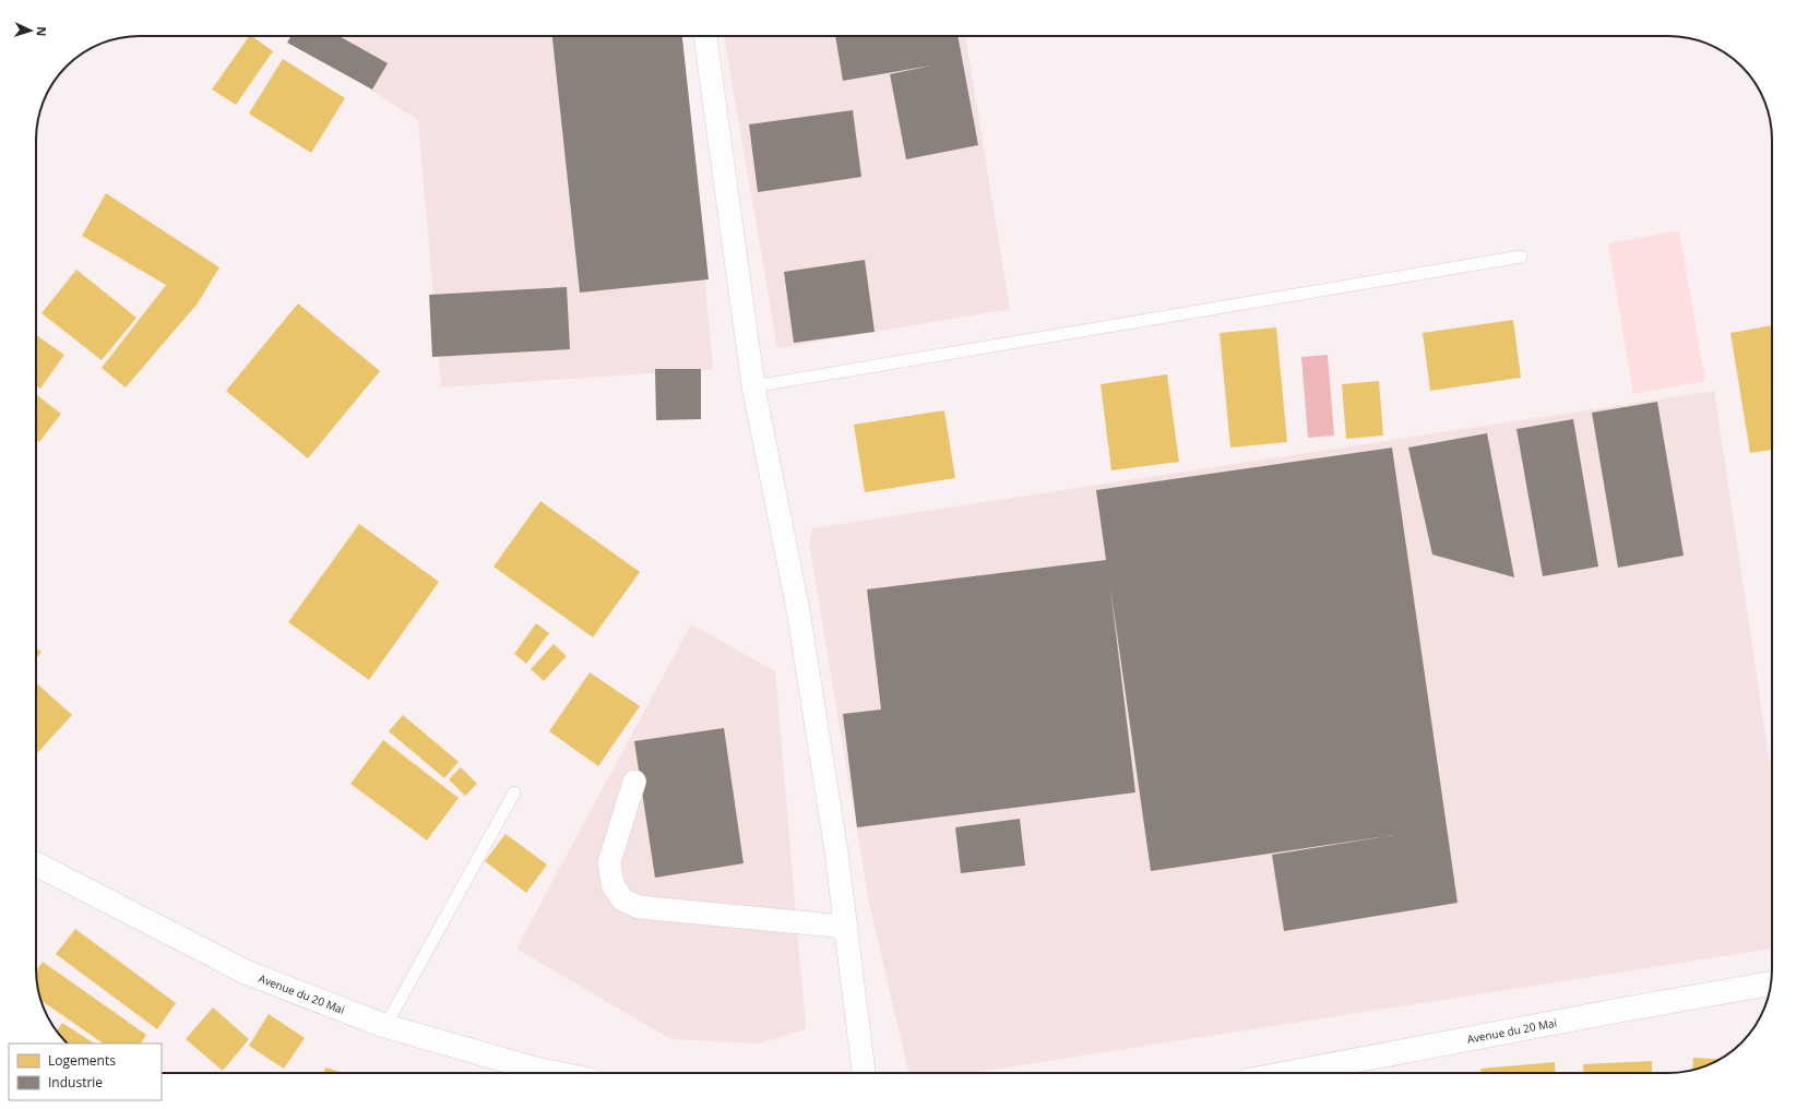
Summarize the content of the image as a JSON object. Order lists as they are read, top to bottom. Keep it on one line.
{"streets":{"main road":["Avenue du 20 Mai"]},"legend":["Logements","Industrie"],"north":"right"}
